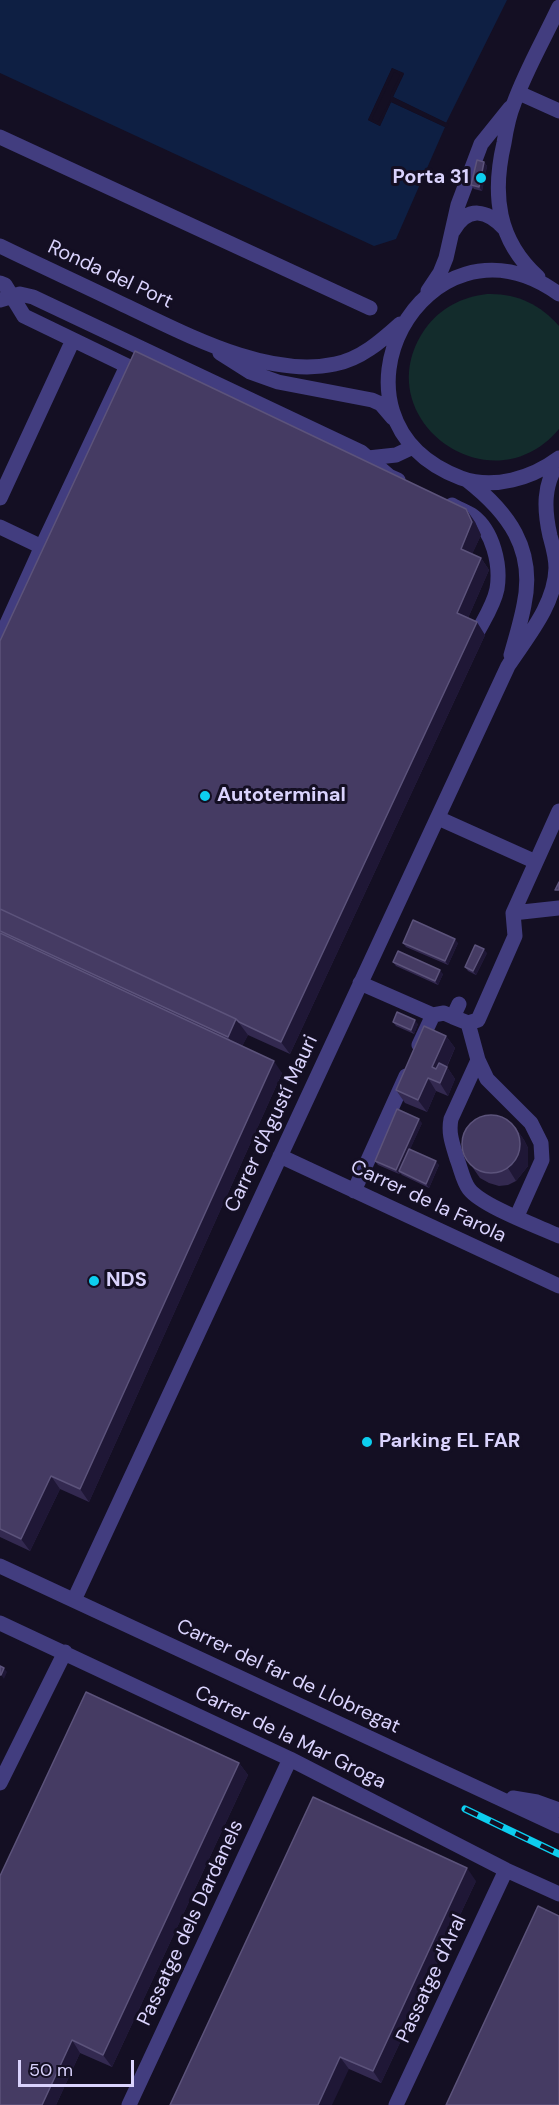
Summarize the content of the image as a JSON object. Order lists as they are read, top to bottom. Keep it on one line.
{"streets":{"street":["Ronda del Port","Carrer d'Agustí Mauri","Carrer de la Farola","Carrer del far de Llobregat","Carrer de la Mar Groga","Passatge dels Dardanels","Passatge d'Aral"]},"crossings":[["Carrer d'Agustí Mauri","Carrer de la Farola"],["Carrer d'Agustí Mauri","Carrer del far de Llobregat"],["Carrer de la Mar Groga","Passatge dels Dardanels"],["Carrer de la Mar Groga","Passatge d'Aral"]],"places":["Porta 31","Autoterminal","NDS","Parking EL FAR"],"scale_bar":"50 m"}
